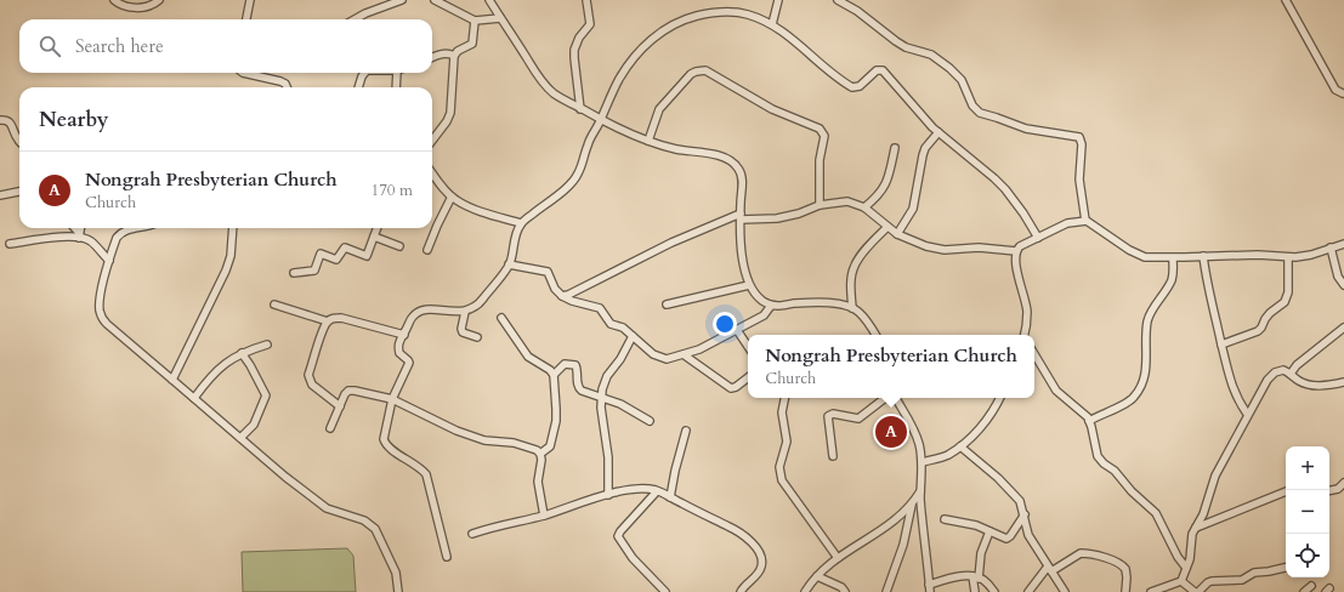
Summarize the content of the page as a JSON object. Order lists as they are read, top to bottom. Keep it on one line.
{"page":{"search":"Search here","heading":"Nearby","list":[{"mark":"A","name":"Nongrah Presbyterian Church","note":"Church","value":"170 m"}],"popup":["Nongrah Presbyterian Church","Church"],"pins":"A","map_buttons":["+","−"]}}
